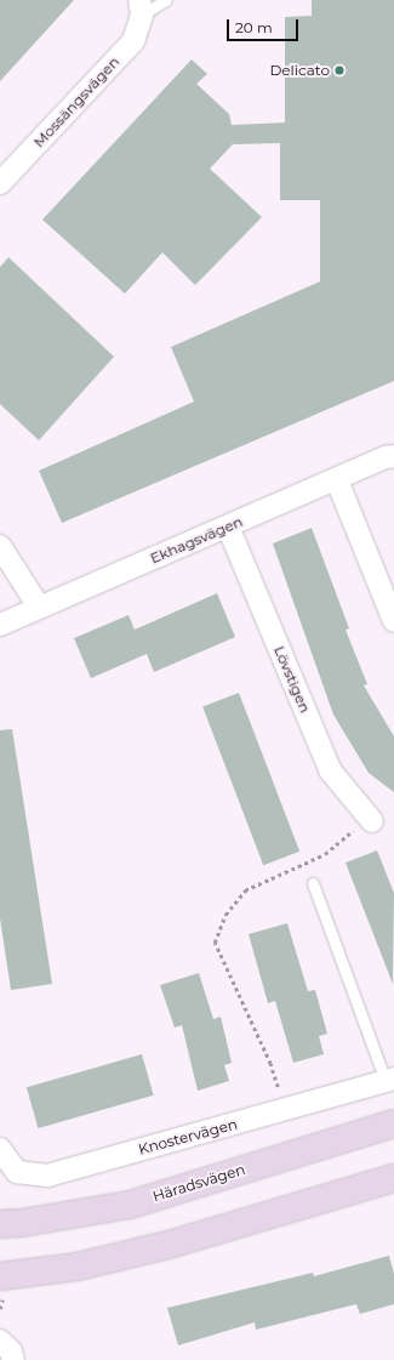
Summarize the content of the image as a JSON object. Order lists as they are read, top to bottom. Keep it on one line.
{"streets":{"main road":["Häradsvägen"],"street":["Mossängsvägen","Ekhagsvägen","Lövstigen","Knostervägen"]},"crossings":[["Ekhagsvägen","Lövstigen"]],"places":["Delicato"],"scale_bar":"20 m"}
